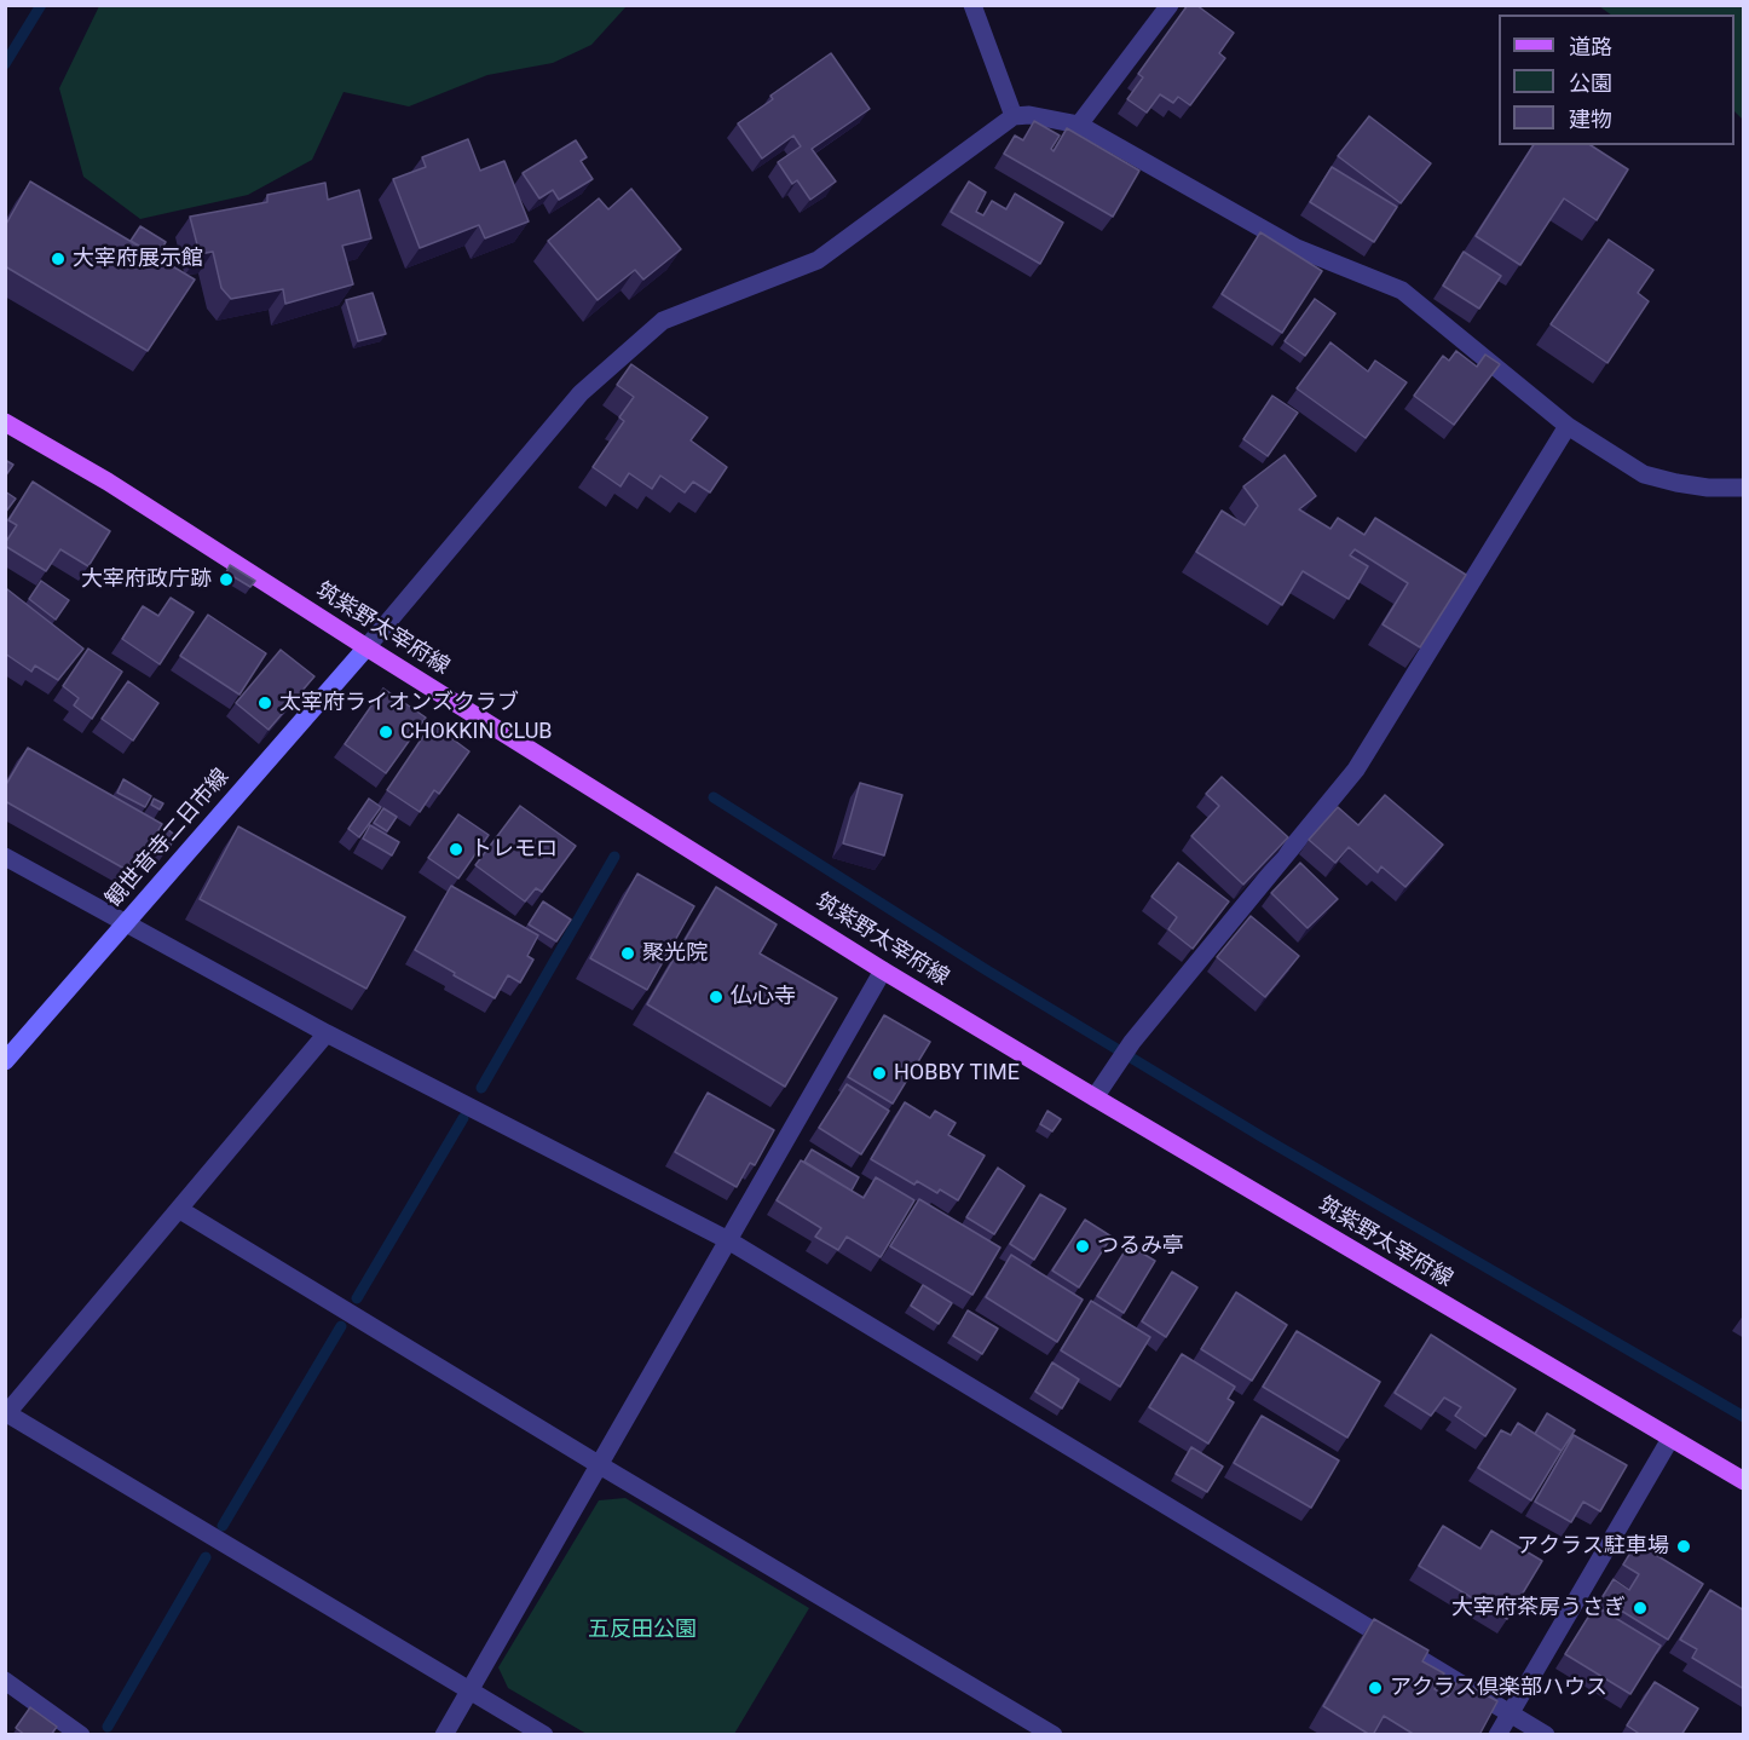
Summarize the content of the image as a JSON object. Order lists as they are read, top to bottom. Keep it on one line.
{"streets":{"main road":["筑紫野太宰府線","観世音寺二日市線"]},"crossings":[["筑紫野太宰府線","観世音寺二日市線"]],"parks":["五反田公園"],"places":["大宰府展示館","大宰府政庁跡","太宰府ライオンズクラブ","CHOKKIN CLUB","トレモロ","聚光院","仏心寺","HOBBY TIME","つるみ亭","アクラス駐車場","大宰府茶房うさぎ","アクラス倶楽部ハウス"],"legend":["道路","公園","建物"]}
